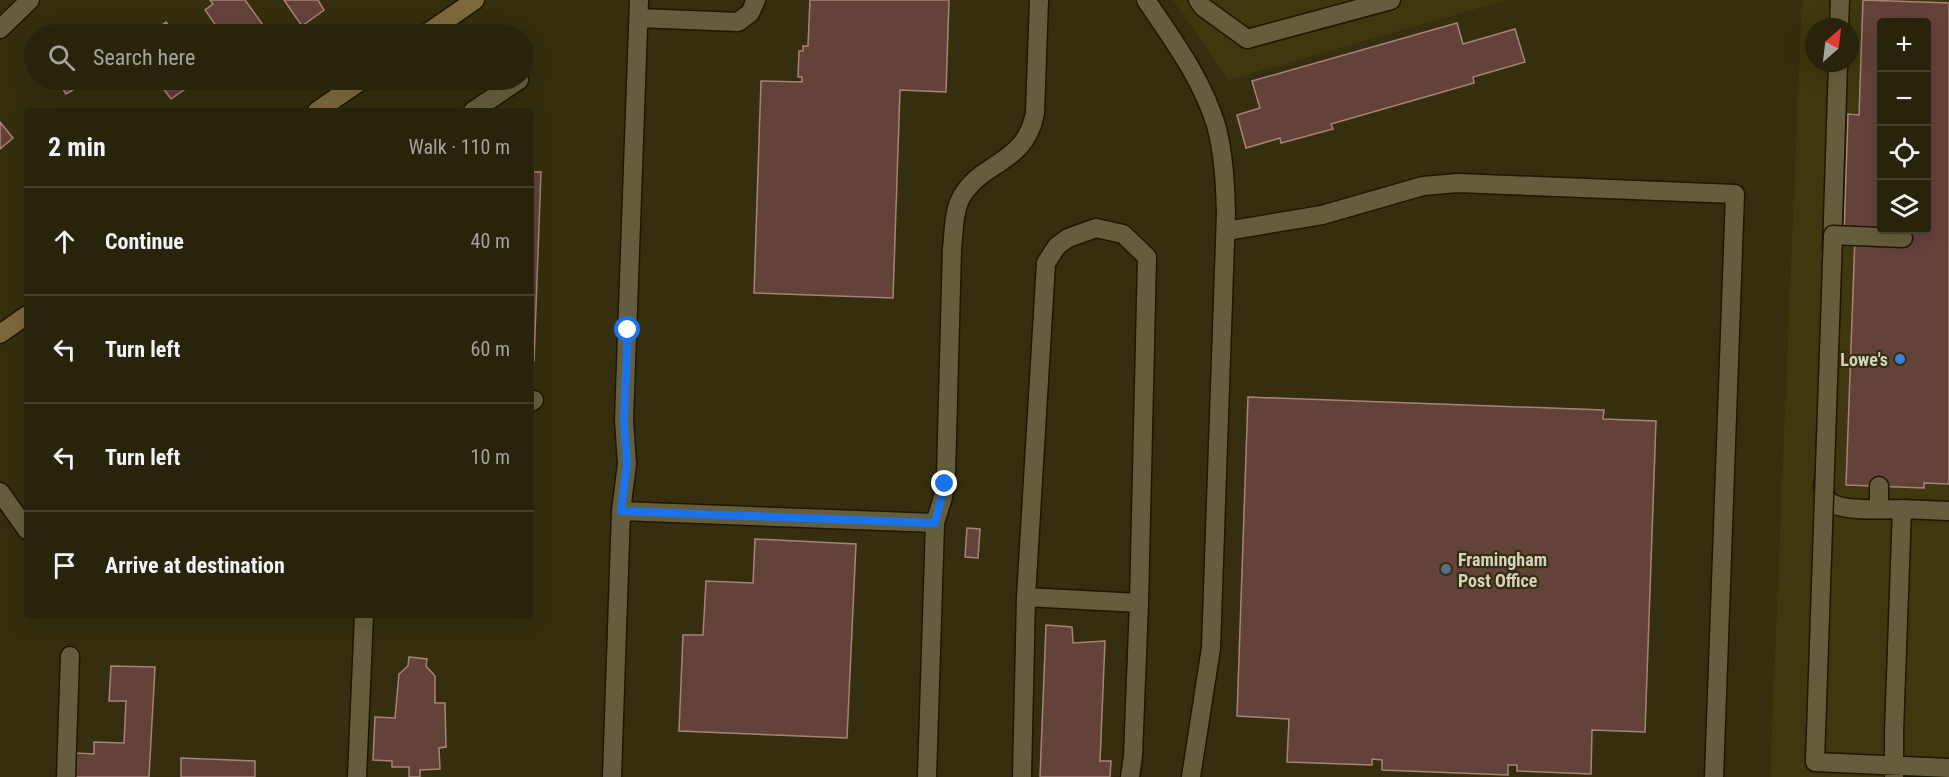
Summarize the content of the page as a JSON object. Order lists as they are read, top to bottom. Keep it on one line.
{"places":["Lowe's","Framingham Post Office"],"north":"top right","page":{"map_buttons":["+","−"],"search":"Search here","heading":["2 min","Walk · 110 m"],"list":[["Continue","40 m"],["Turn left","60 m"],["Turn left","10 m"],"Arrive at destination"]}}
